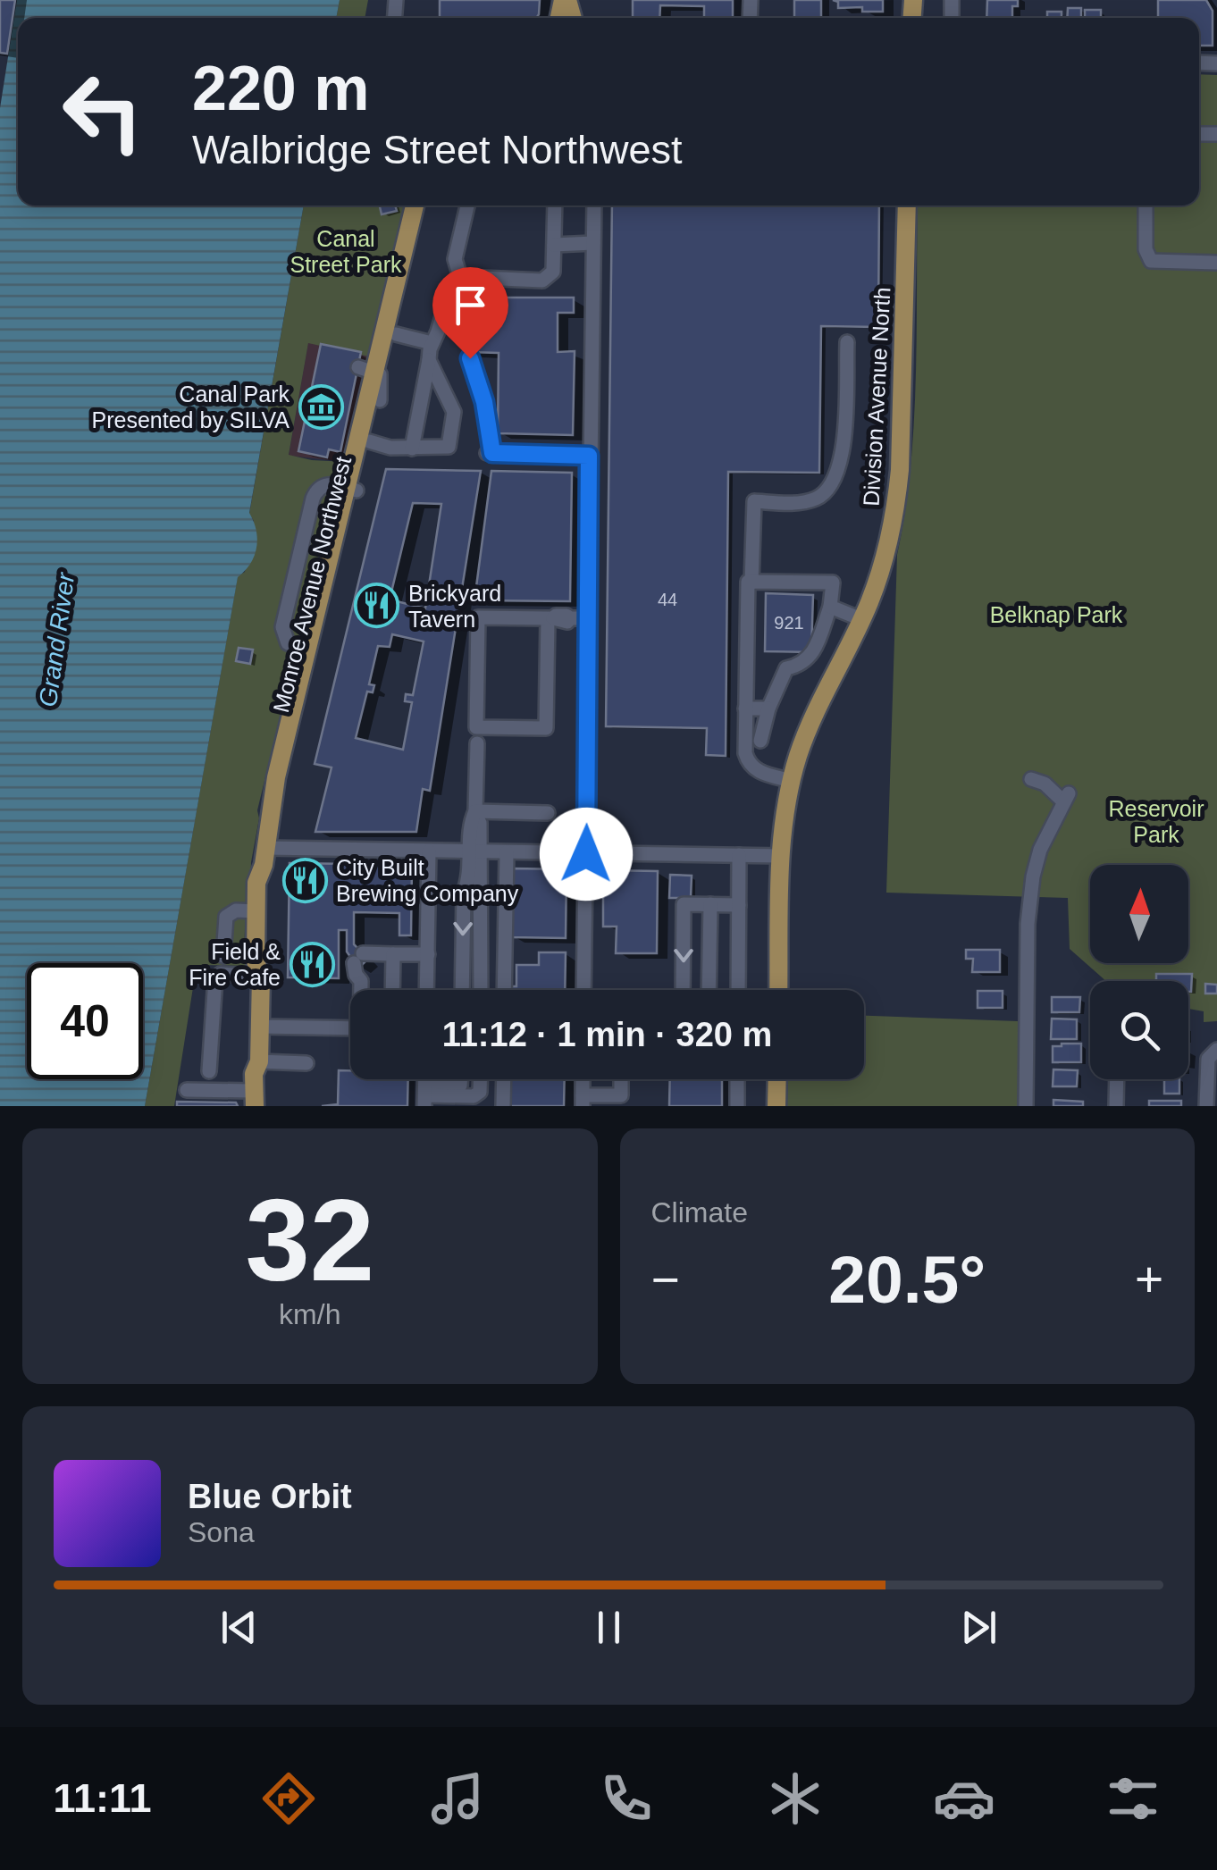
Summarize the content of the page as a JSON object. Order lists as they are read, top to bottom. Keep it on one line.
{"streets":{"main road":["Division Avenue North","Monroe Avenue Northwest"]},"water":["Grand River"],"parks":["Canal Street Park","Belknap Park","Reservoir Park"],"places":{"museum":["Canal Park Presented by SILVA"],"restaurant":["Brickyard Tavern","City Built Brewing Company","Field & Fire Cafe"]},"house_numbers":["44","921"],"north":"top","page":{"turn":["220 m","Walbridge Street Northwest"],"limit":"40","trip":"11:12 · 1 min · 320 m","tile":[["32","km/h"],"Climate"],"heat":["−","20.5°","+"],"song":["Blue Orbit","Sona"],"tabs":"11:11"}}
